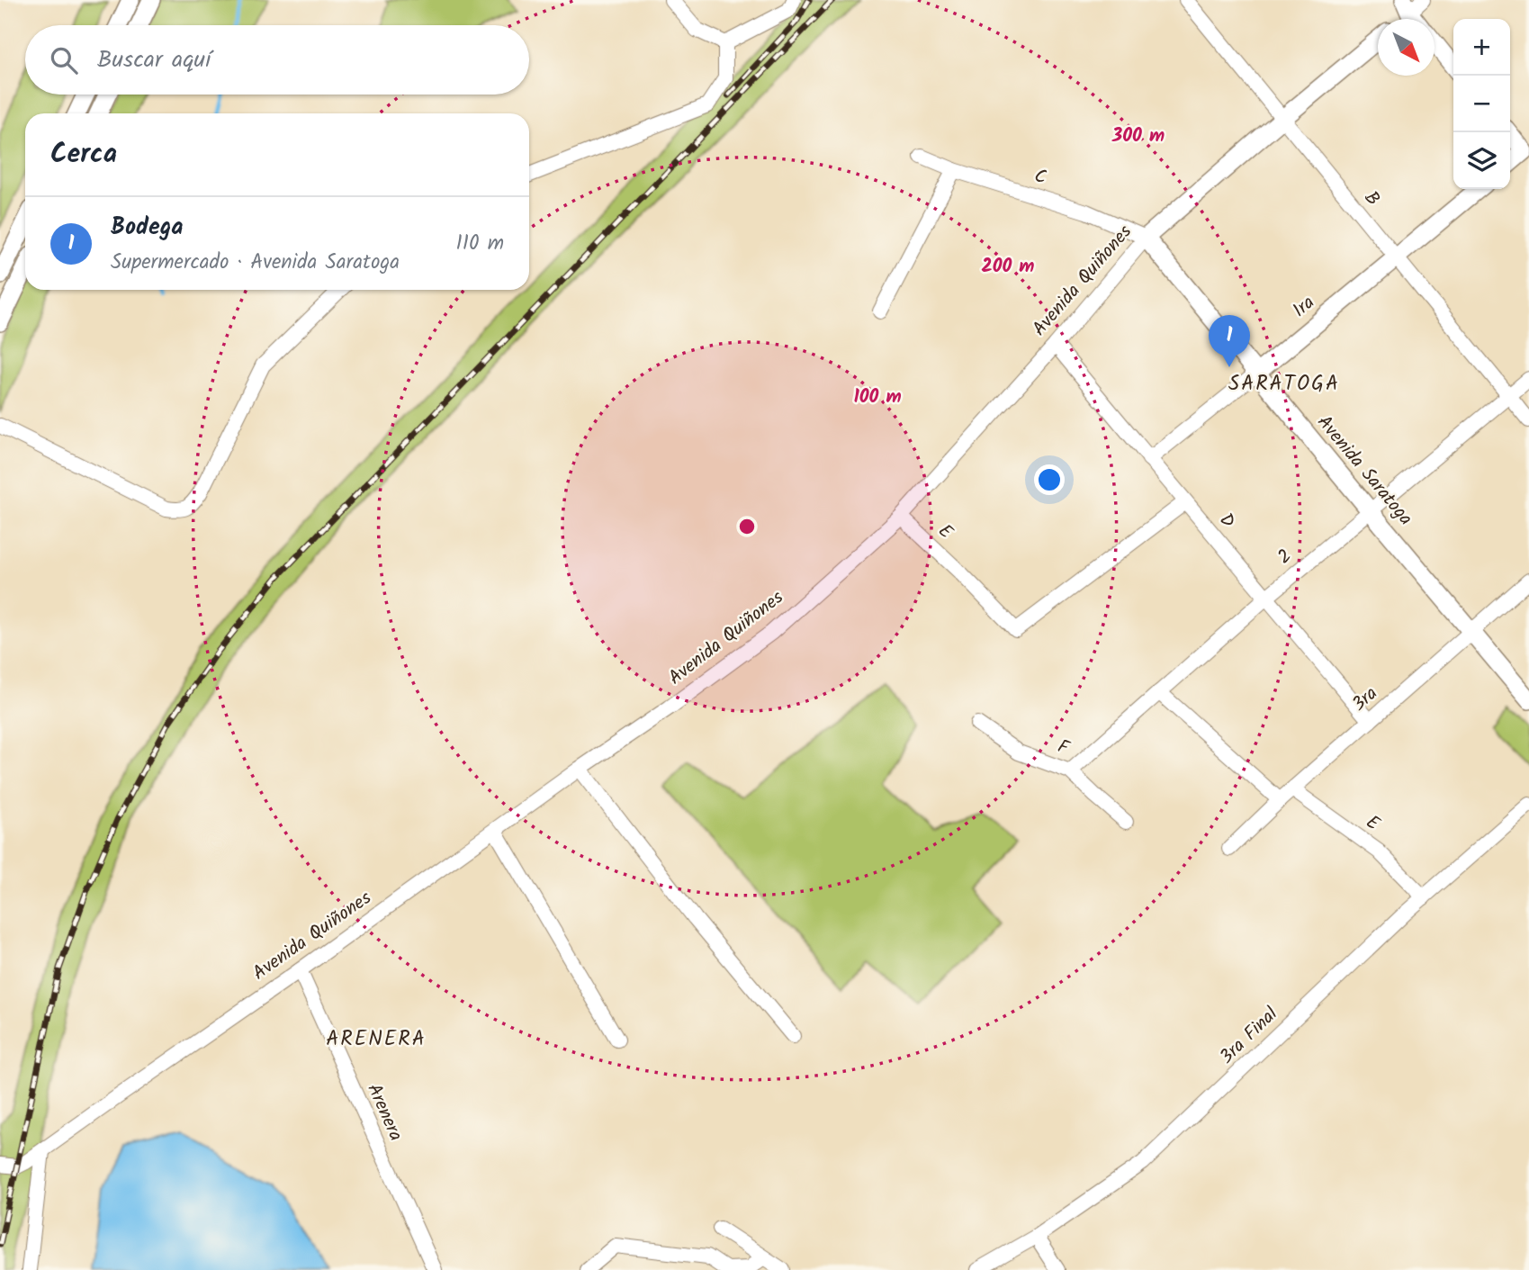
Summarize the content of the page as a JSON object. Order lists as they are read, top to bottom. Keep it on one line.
{"streets":{"main road":["Avenida Quiñones","1ra","Avenida Saratoga"],"street":["C","B","D","E","2","3ra","F","3ra Final","Arenera"]},"crossings":[["C","Avenida Quiñones"],["C","Avenida Saratoga"],["B","Avenida Quiñones"],["B","1ra"],["B","2"],["Avenida Quiñones","Avenida Saratoga"],["Avenida Quiñones","D"],["Avenida Quiñones","E"],["Avenida Quiñones","Arenera"],["1ra","Avenida Saratoga"],["1ra","D"],["Avenida Saratoga","2"],["Avenida Saratoga","3ra"],["D","E"],["D","2"],["D","3ra"],["E","3ra"],["E","3ra Final"],["2","F"]],"districts":["SARATOGA","ARENERA"],"north":"bottom right","page":{"map_buttons":["+","−"],"search":"Buscar aquí","heading":"Cerca","list":[{"mark":"1","name":"Bodega","note":"Supermercado · Avenida Saratoga","value":"110 m"}],"pins":"1"},"rings":["300 m","200 m","100 m"]}
